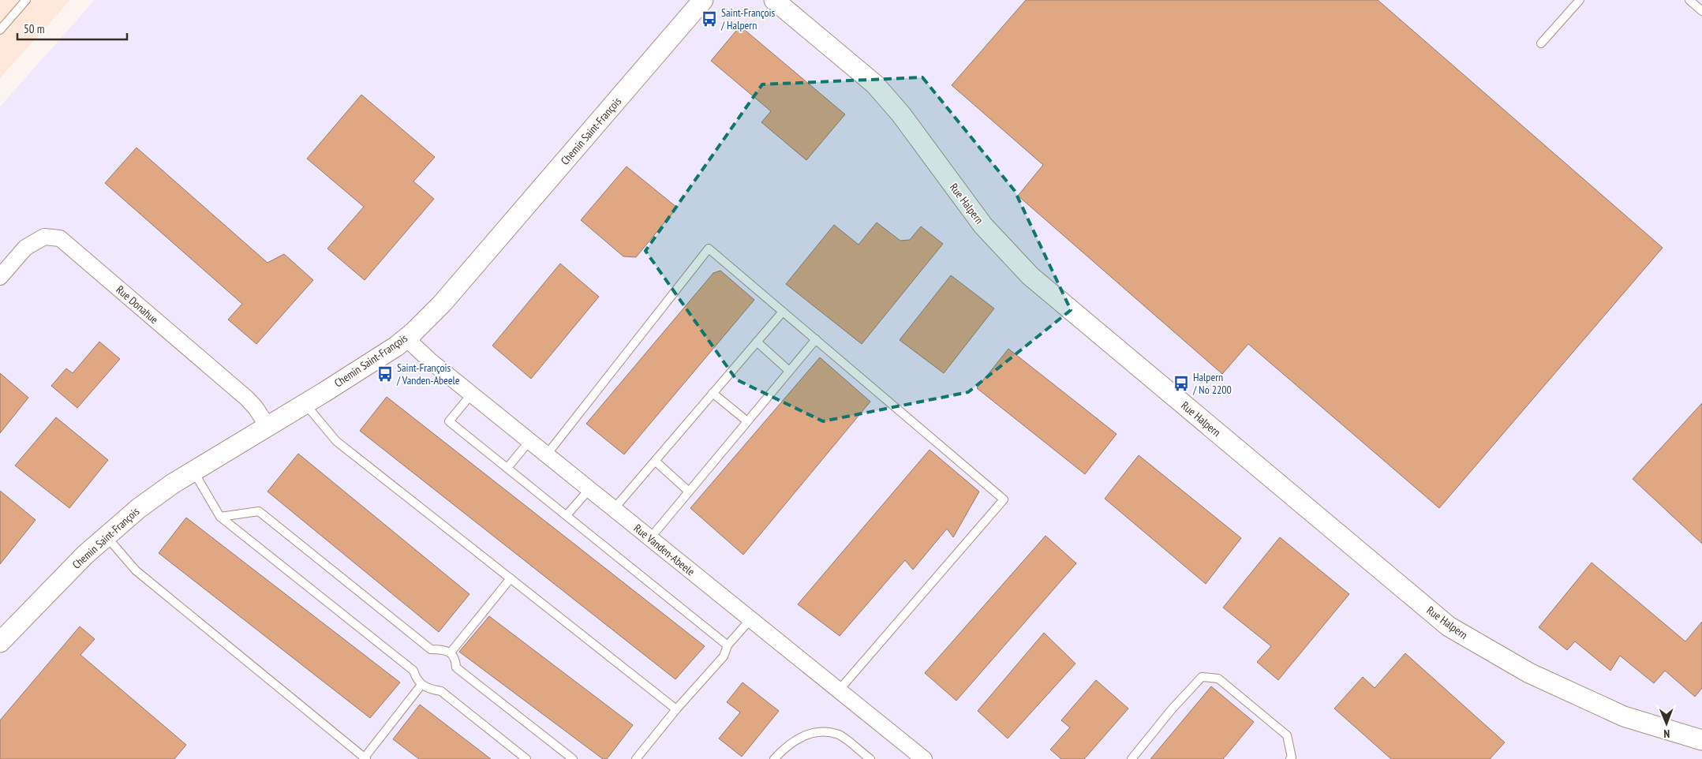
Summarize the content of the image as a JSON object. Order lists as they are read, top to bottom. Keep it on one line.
{"streets":{"street":["Chemin Saint-François","Rue Halpern","Rue Donahue","Rue Vanden-Abeele"]},"crossings":[["Chemin Saint-François","Rue Donahue"],["Chemin Saint-François","Rue Vanden-Abeele"]],"places":{"bus stop":["Saint-François / Halpern","Saint-François / Vanden-Abeele","Halpern / No 2200"]},"scale_bar":"50 m","north":"bottom"}
